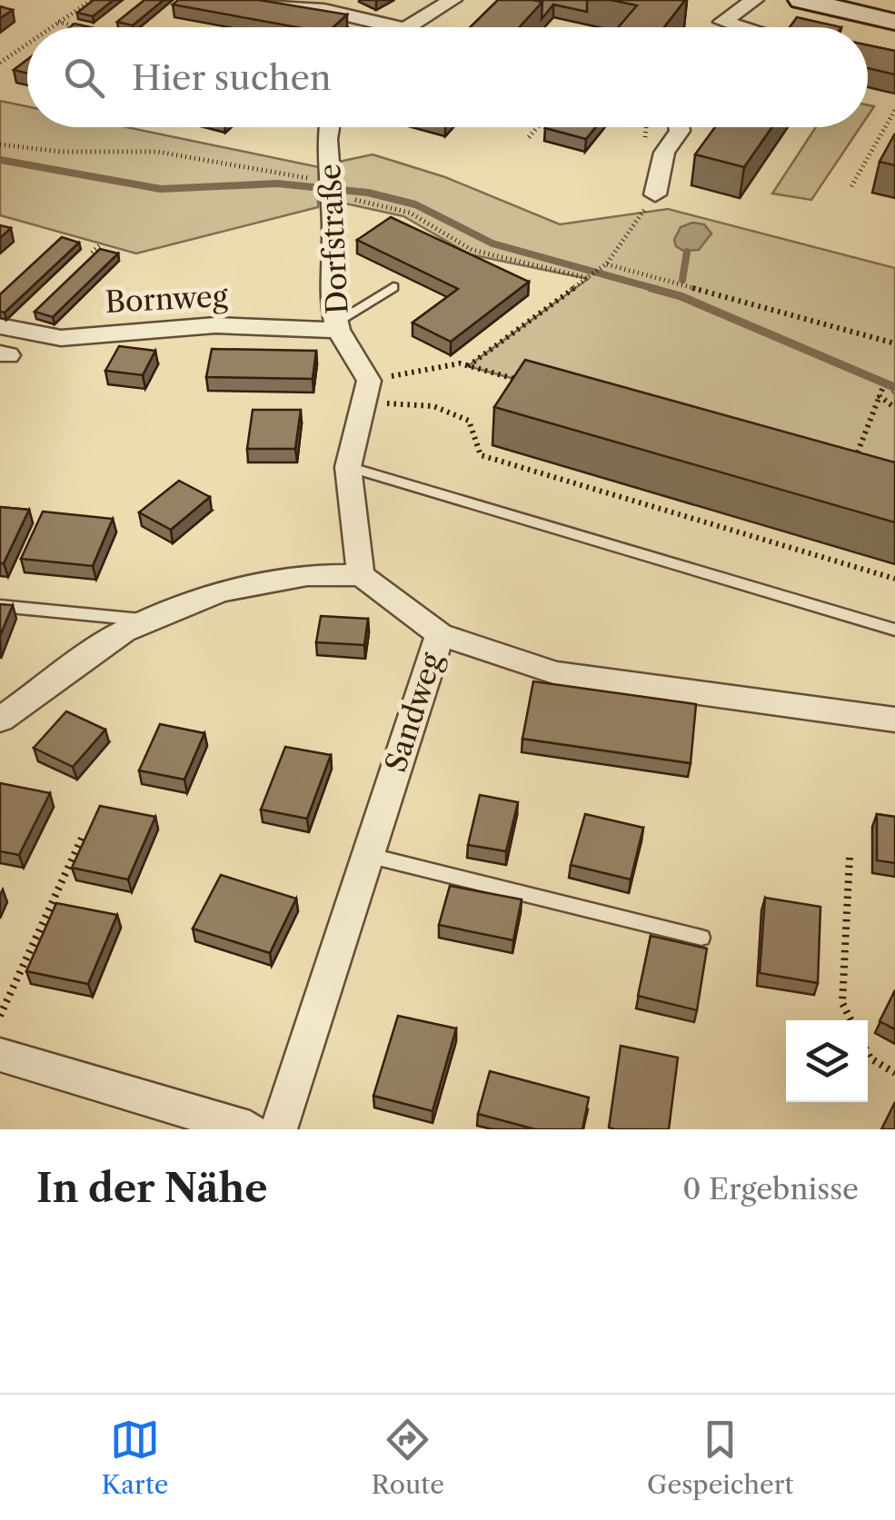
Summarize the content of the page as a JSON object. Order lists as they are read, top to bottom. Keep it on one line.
{"streets":{"street":["Dorfstraße","Bornweg","Sandweg"]},"crossings":[["Dorfstraße","Bornweg"]],"page":{"search":"Hier suchen","heading":["In der Nähe","0 Ergebnisse"],"nav":["Karte","Route","Gespeichert"]}}
